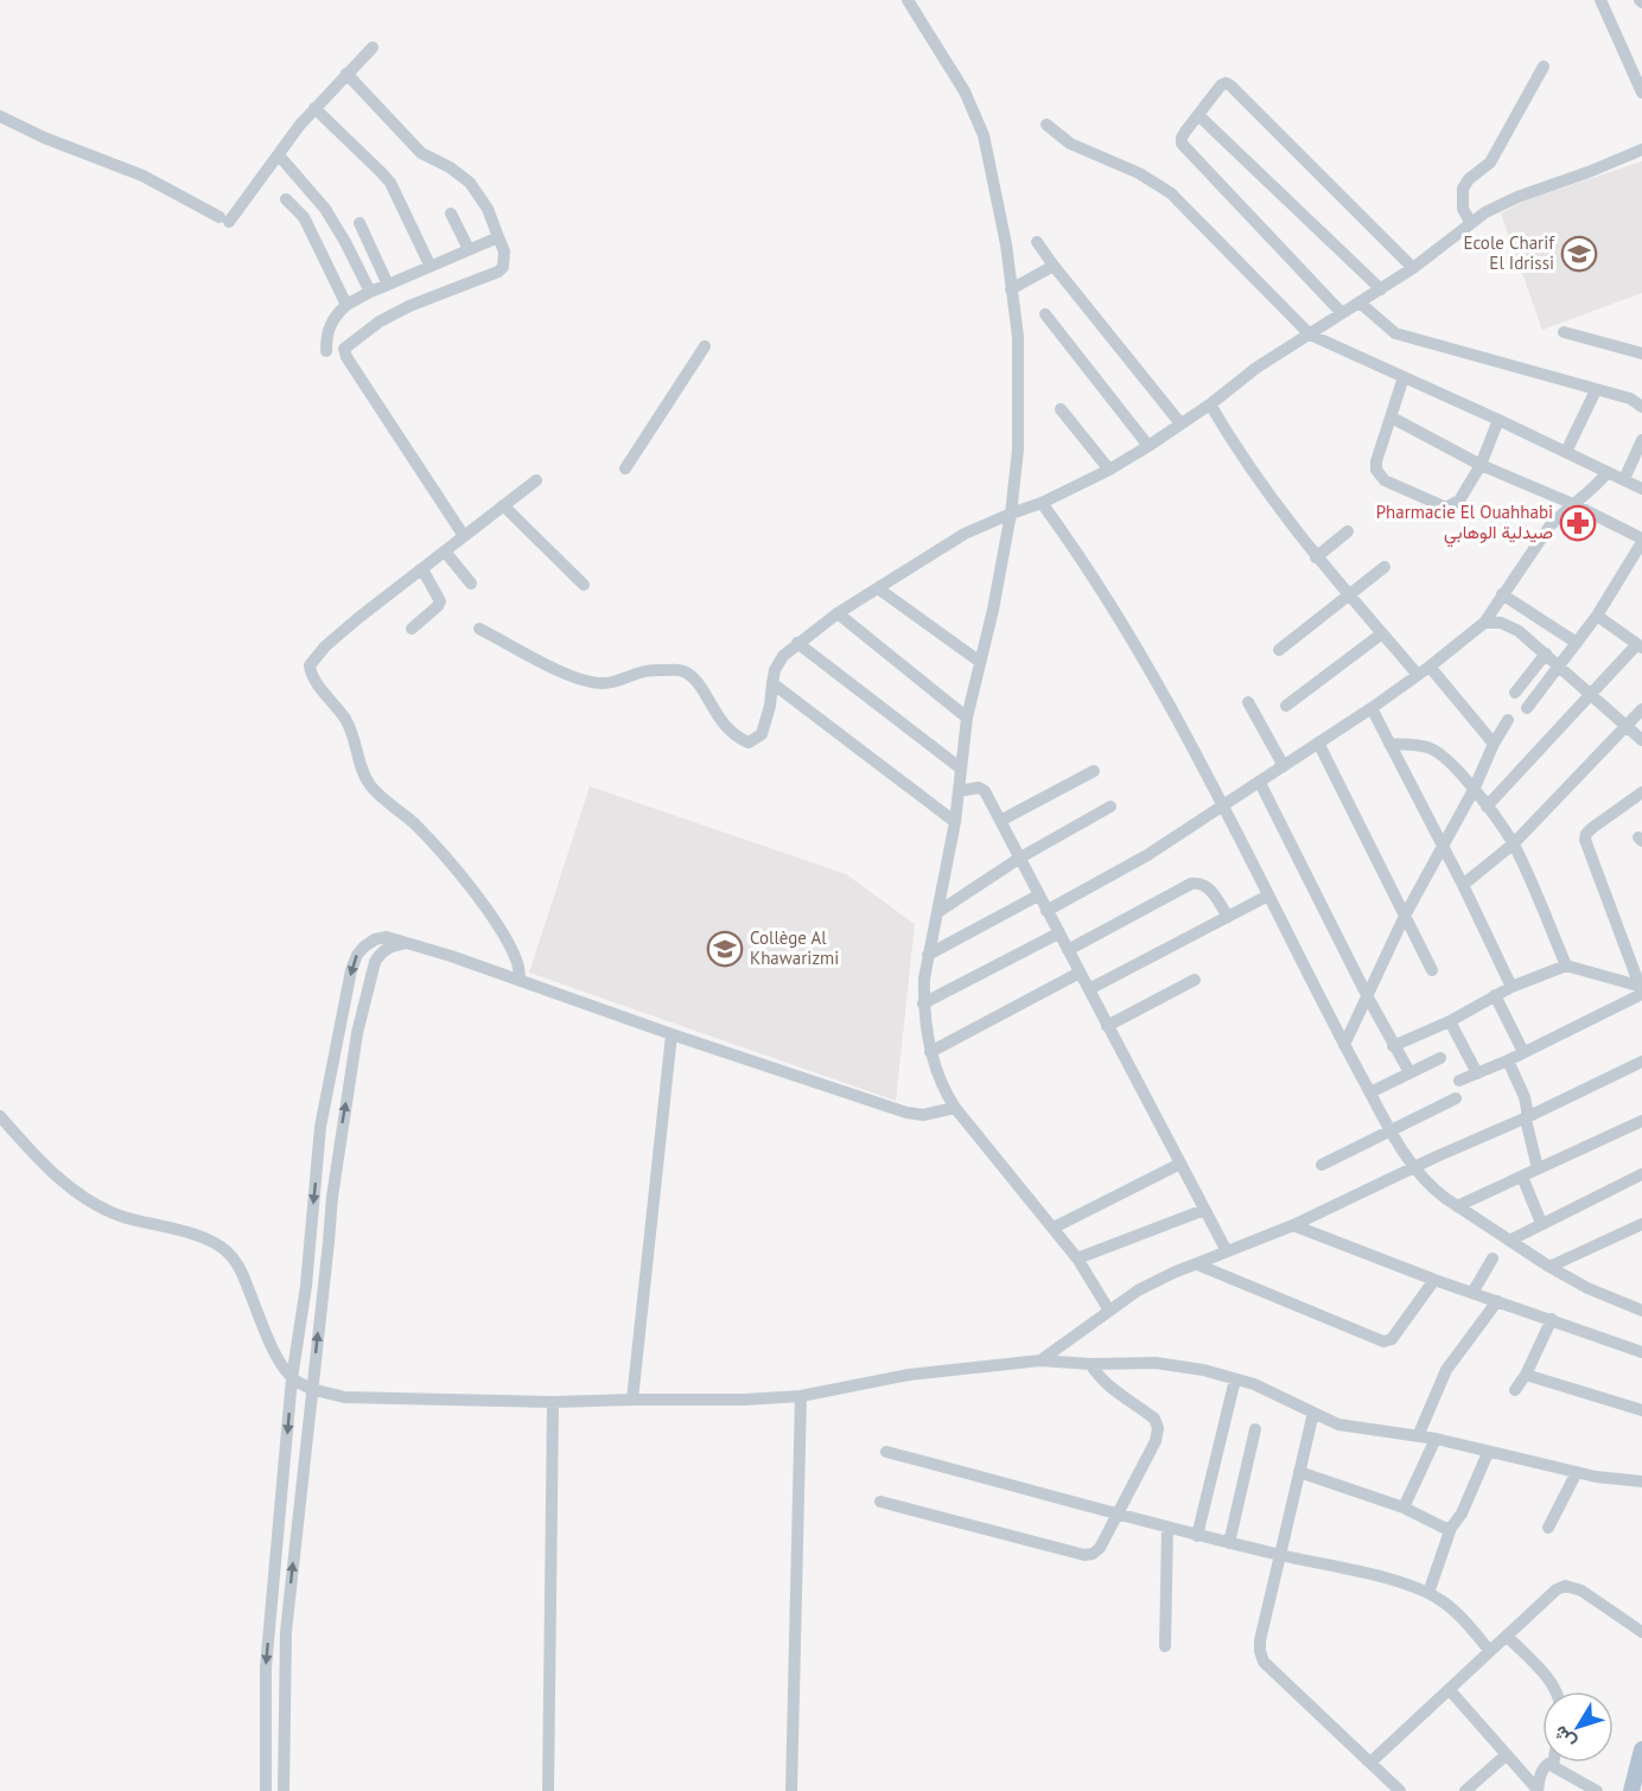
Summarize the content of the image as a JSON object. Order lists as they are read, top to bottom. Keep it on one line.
{"places":{"school or university":["Ecole Charif El Idrissi","Collège Al Khawarizmi"],"pharmacy":["Pharmacie El Ouahhabi صيدلية الوهابي"]},"north":"bottom left"}
